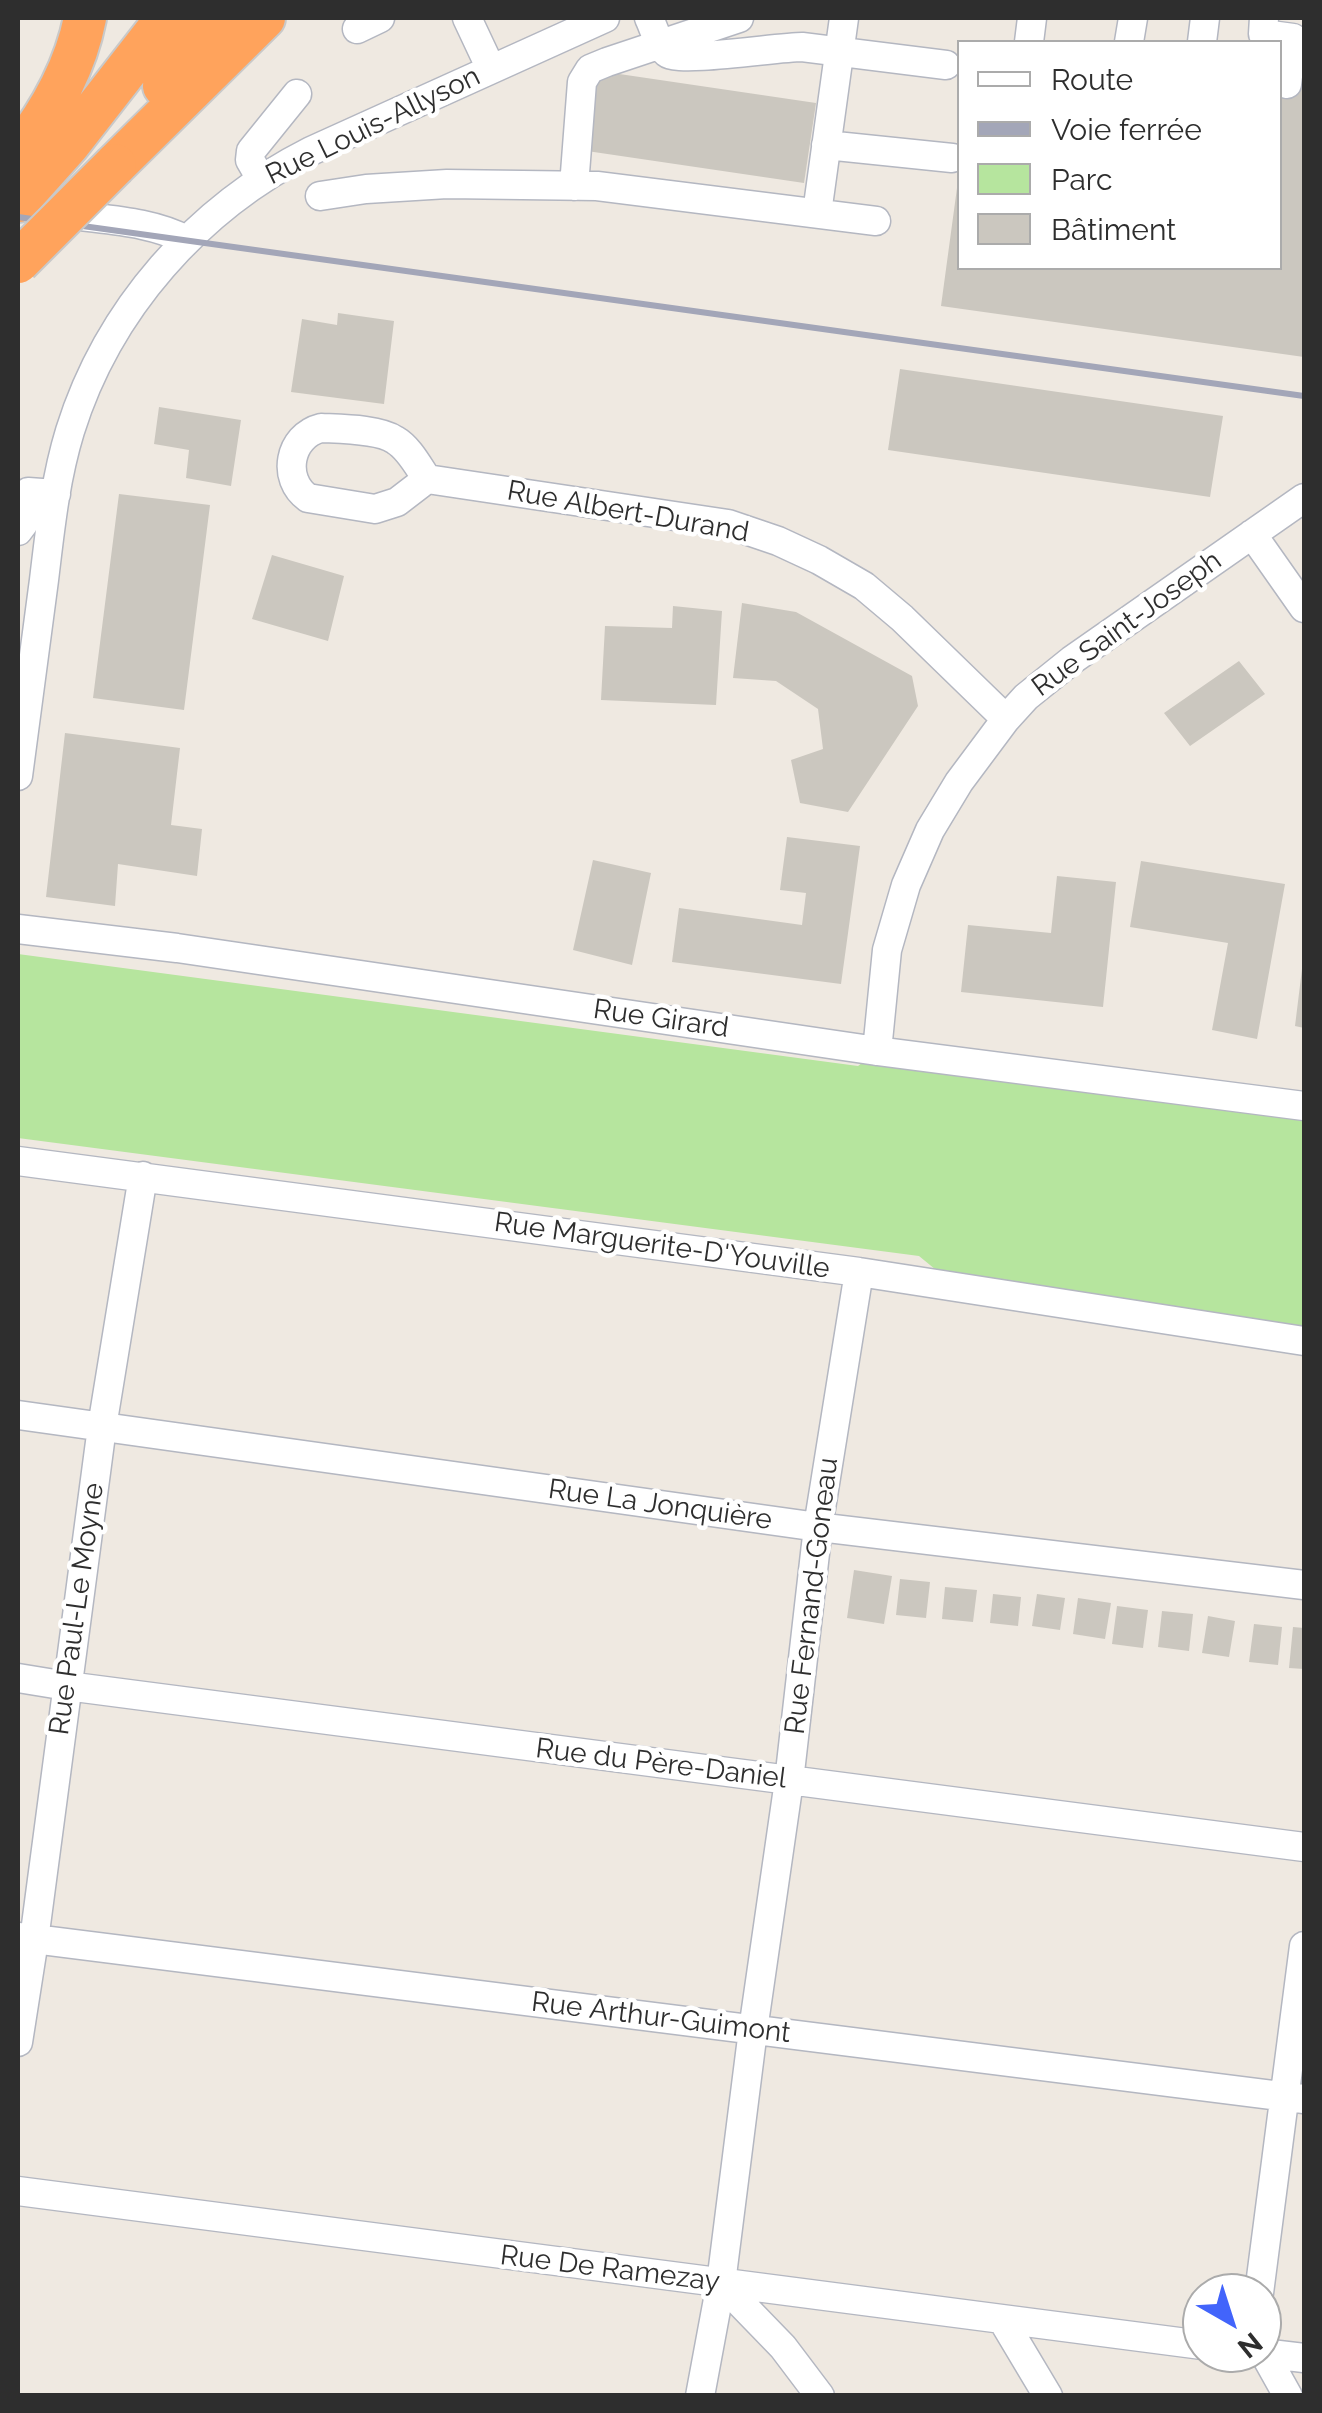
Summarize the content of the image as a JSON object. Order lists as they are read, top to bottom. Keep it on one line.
{"streets":{"street":["Rue Louis-Allyson","Rue Albert-Durand","Rue Saint-Joseph","Rue Girard","Rue Marguerite-D'Youville","Rue La Jonquière","Rue Fernand-Goneau","Rue Paul-Le Moyne","Rue du Père-Daniel","Rue Arthur-Guimont","Rue De Ramezay"]},"crossings":[["Rue Albert-Durand","Rue Saint-Joseph"],["Rue Saint-Joseph","Rue Girard"],["Rue Marguerite-D'Youville","Rue Fernand-Goneau"],["Rue Marguerite-D'Youville","Rue Paul-Le Moyne"],["Rue La Jonquière","Rue Fernand-Goneau"],["Rue La Jonquière","Rue Paul-Le Moyne"],["Rue Fernand-Goneau","Rue du Père-Daniel"],["Rue Fernand-Goneau","Rue Arthur-Guimont"],["Rue Fernand-Goneau","Rue De Ramezay"],["Rue Paul-Le Moyne","Rue du Père-Daniel"],["Rue Paul-Le Moyne","Rue Arthur-Guimont"]],"legend":["Route","Voie ferrée","Parc","Bâtiment"],"north":"bottom right"}
